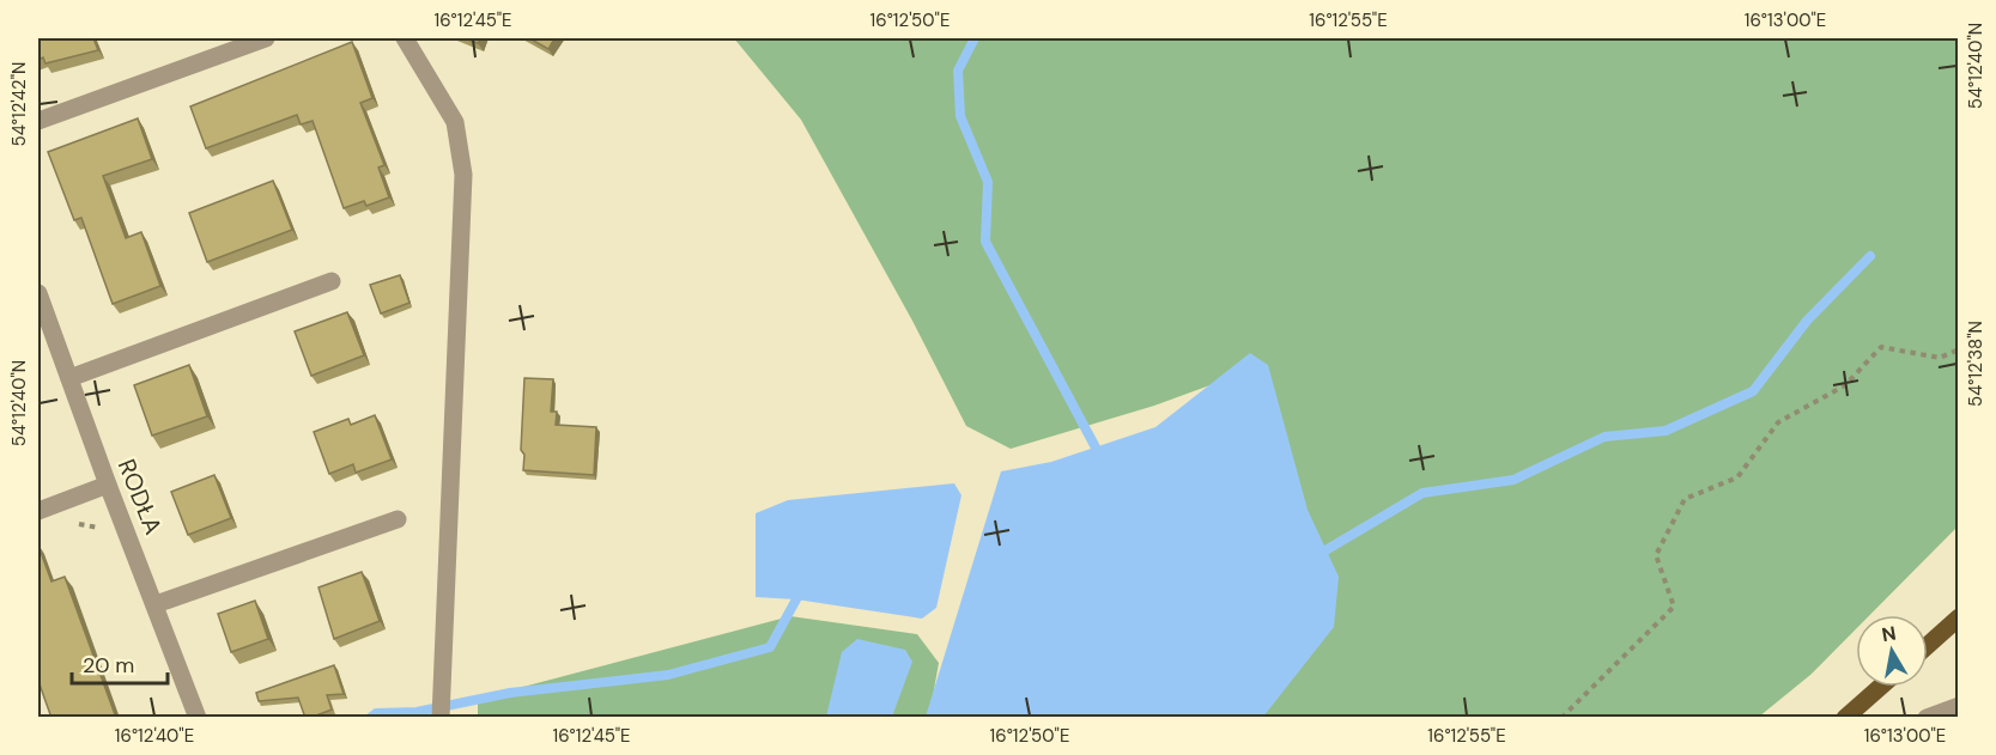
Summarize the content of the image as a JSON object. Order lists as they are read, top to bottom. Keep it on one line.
{"streets":{"street":["RODŁA"]},"scale_bar":"20 m","north":"top","coordinates":["16°12'45\"E","16°12'50\"E","16°12'55\"E","16°13'00\"E","54°12'40\"N","54°12'42\"N","54°12'38\"N","16°12'40\"E"]}
